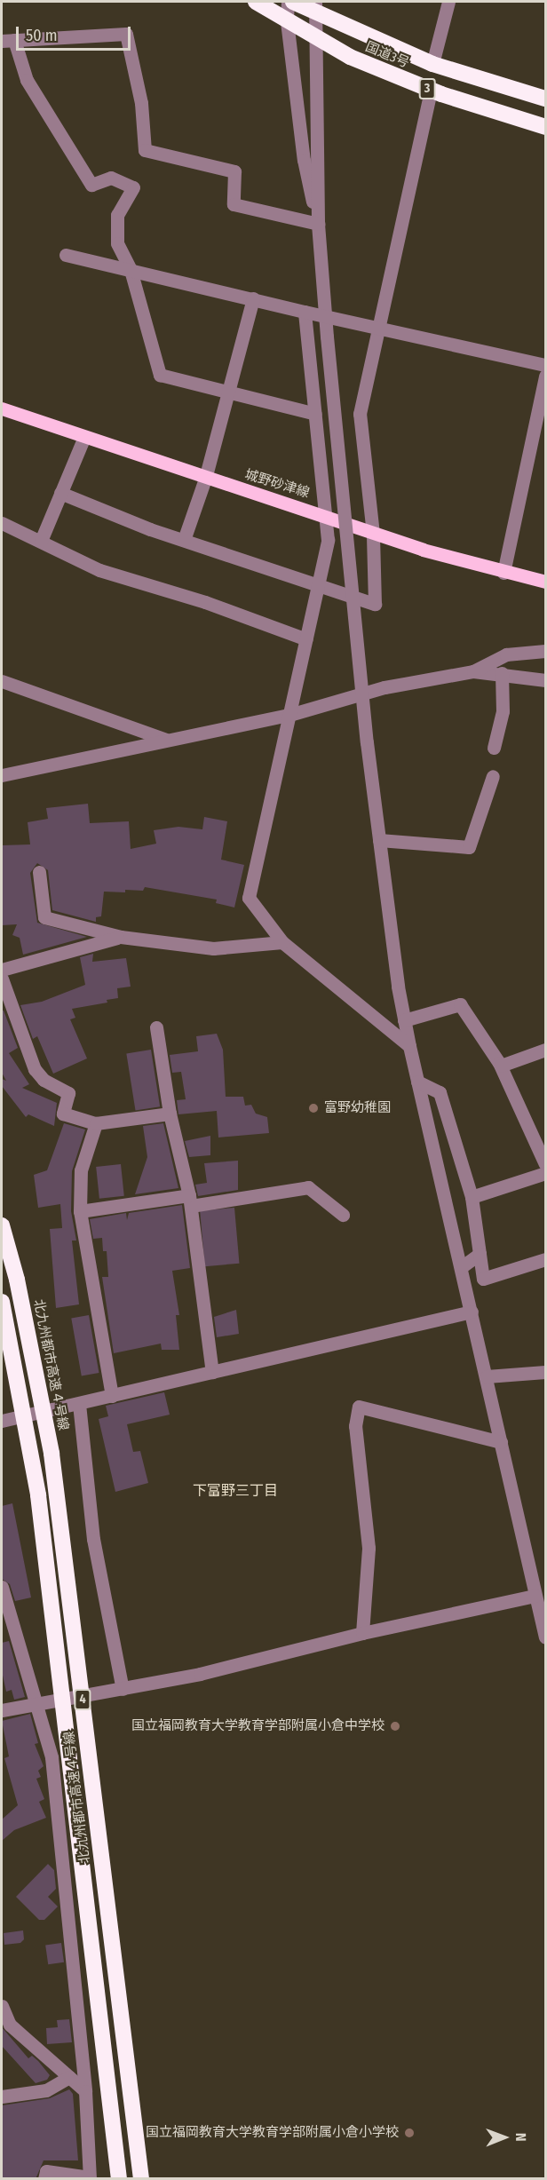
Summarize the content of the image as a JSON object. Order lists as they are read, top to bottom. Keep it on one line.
{"streets":{"highway":["国道3号","3","北九州都市高速４号線","4"],"main road":["城野砂津線"]},"districts":["下富野三丁目"],"places":["富野幼稚園","国立福岡教育大学教育学部附属小倉中学校","国立福岡教育大学教育学部附属小倉小学校"],"scale_bar":"50 m","north":"right"}
